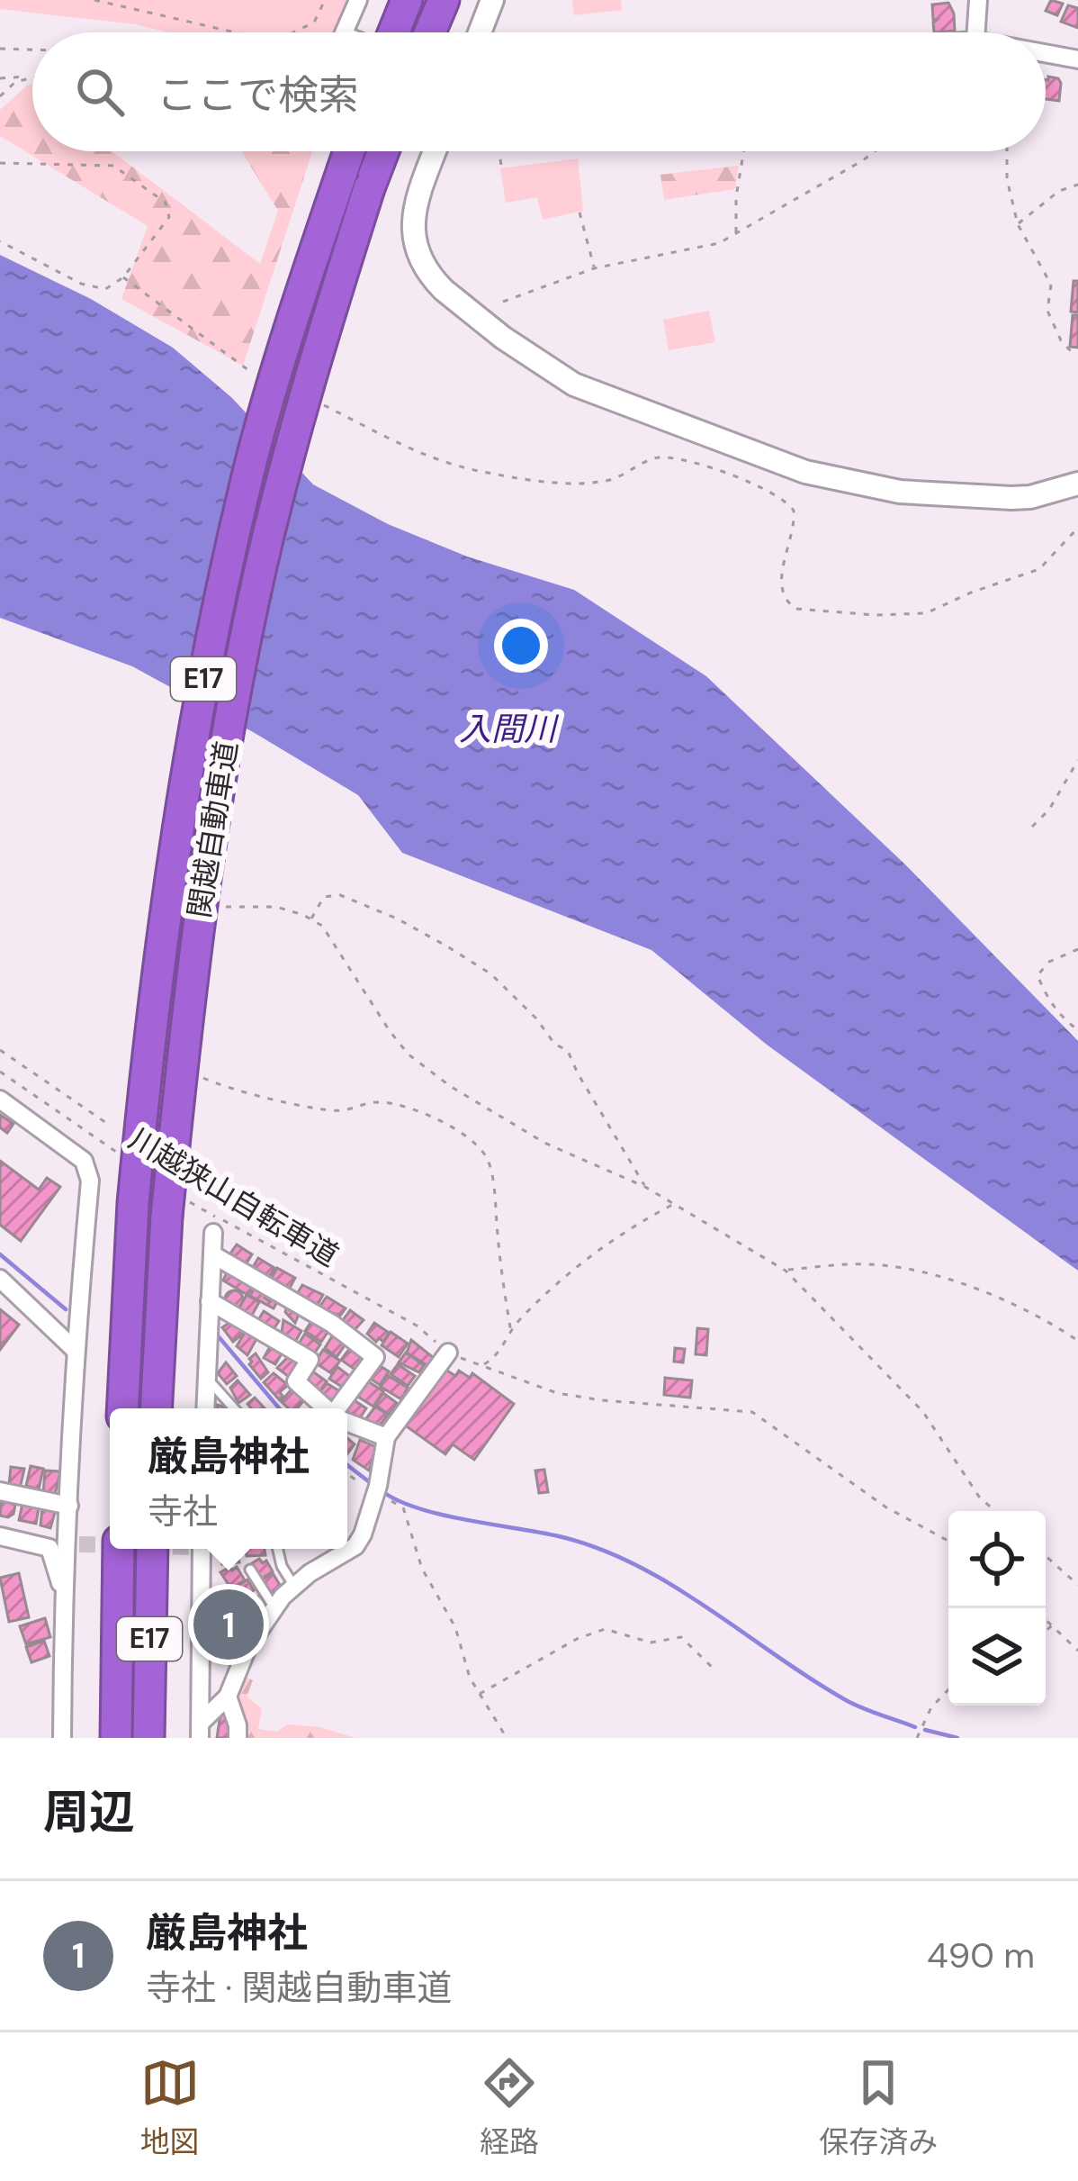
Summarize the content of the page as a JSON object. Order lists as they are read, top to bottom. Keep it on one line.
{"streets":{"highway":["E17","関越自動車道"],"path":["川越狭山自転車道"]},"crossings":[["関越自動車道","川越狭山自転車道"]],"water":["入間川"],"page":{"search":"ここで検索","popup":["厳島神社","寺社"],"pins":"1","heading":"周辺","list":[{"mark":"1","name":"厳島神社","note":"寺社 · 関越自動車道","value":"490 m"}],"nav":["地図","経路","保存済み"]}}
